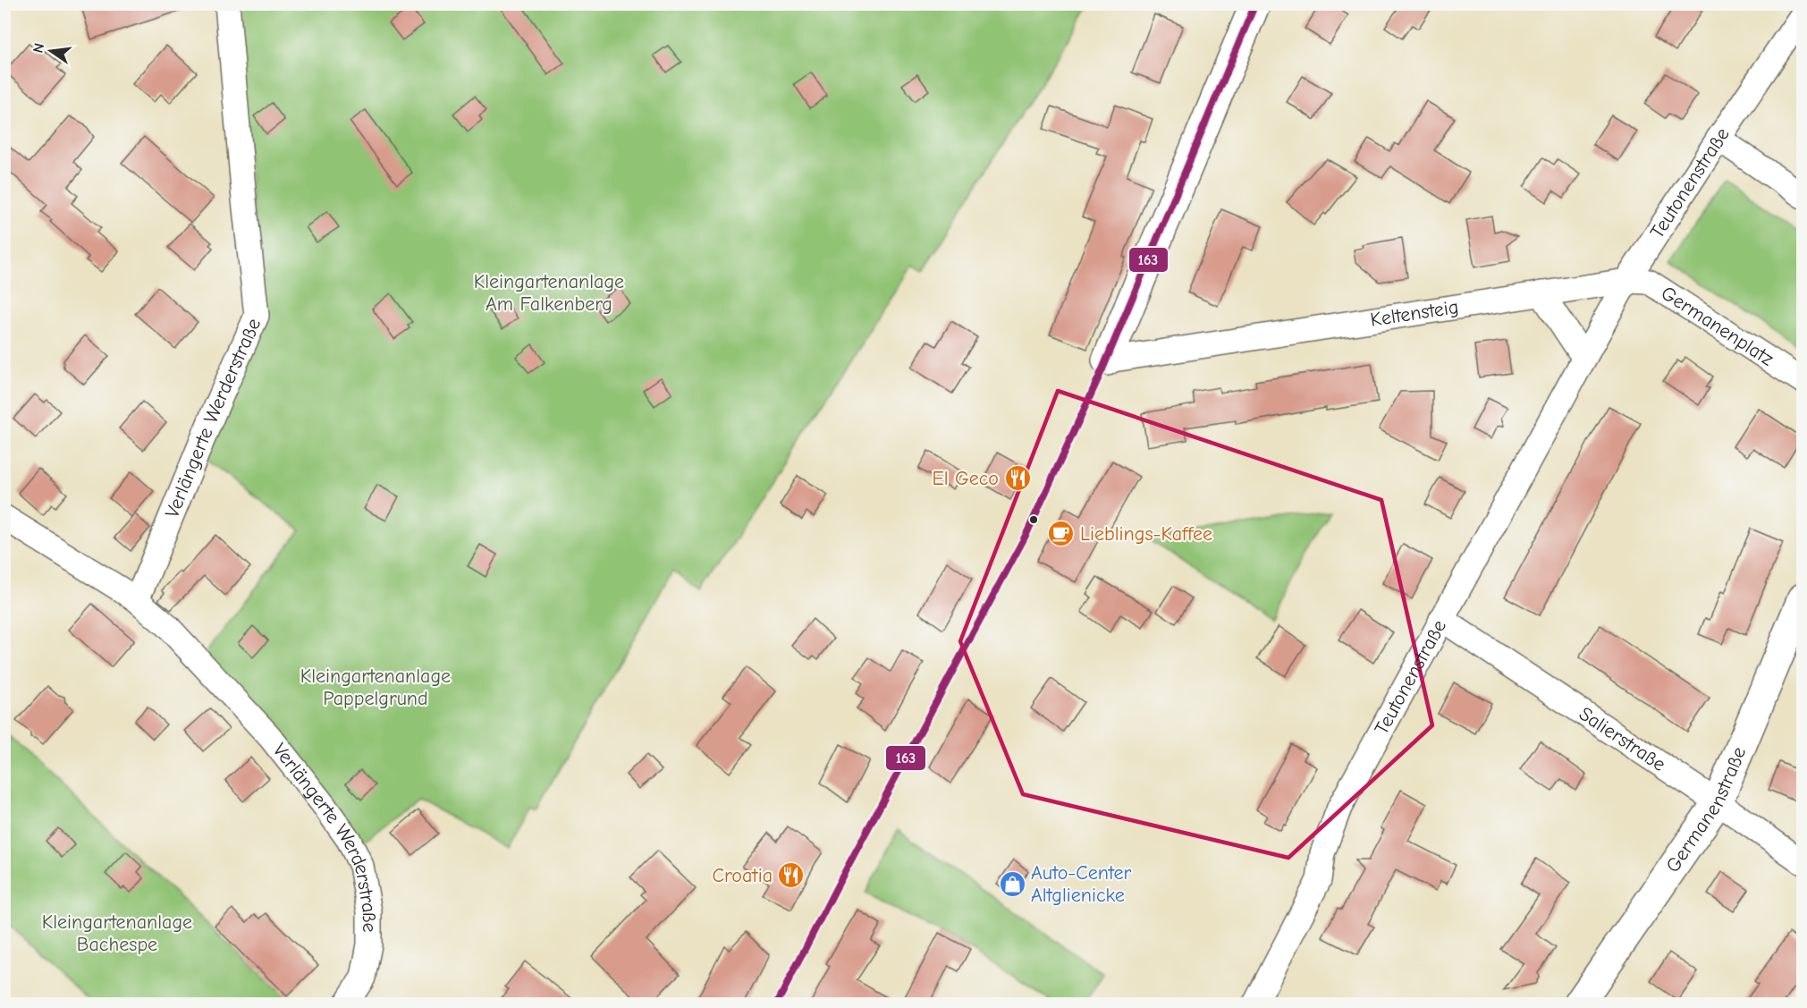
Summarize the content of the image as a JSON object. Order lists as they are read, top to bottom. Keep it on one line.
{"streets":{"street":["Teutonenstraße","Keltensteig","Germanenplatz","Verlängerte Werderstraße","Salierstraße","Germanenstraße"]},"crossings":[["Teutonenstraße","Keltensteig"],["Teutonenstraße","Germanenplatz"],["Teutonenstraße","Salierstraße"],["Keltensteig","Germanenplatz"],["Salierstraße","Germanenstraße"]],"parks":["Kleingartenanlage Am Falkenberg","Kleingartenanlage Pappelgrund","Kleingartenanlage Bachespe"],"places":{"restaurant":["El Geco","Croatia"],"cafe":["Lieblings-Kaffee"],"shop":["Auto-Center Altglienicke"]},"lines":["transit line 163"],"north":"left"}
